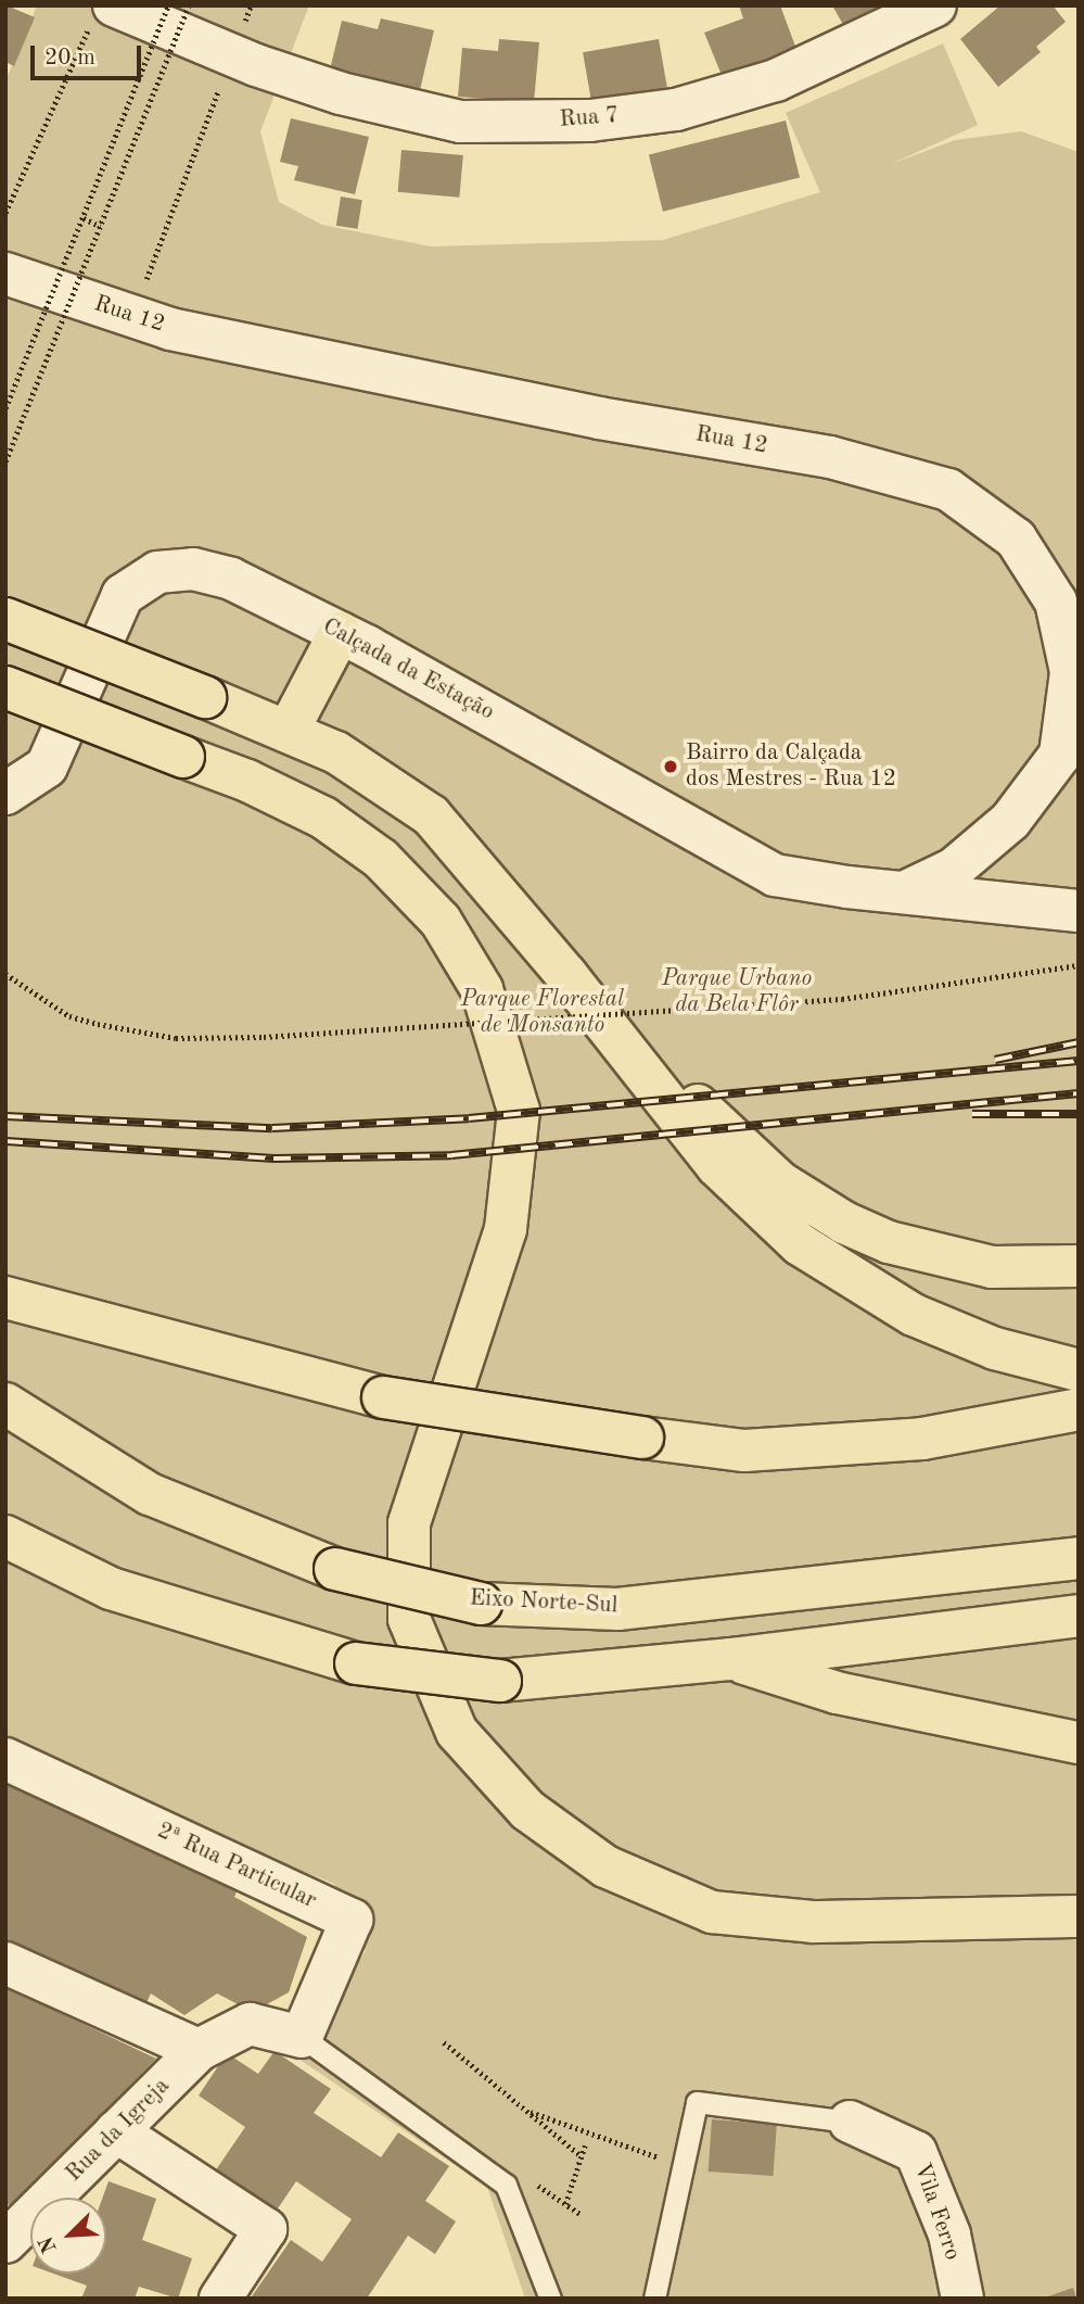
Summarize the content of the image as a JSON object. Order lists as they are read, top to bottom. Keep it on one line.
{"streets":{"main road":["Eixo Norte-Sul"],"street":["Rua 7","Rua 12","Calçada da Estação","2ª Rua Particular","Rua da Igreja","Vila Ferro"]},"crossings":[["Rua 12","Calçada da Estação"],["2ª Rua Particular","Rua da Igreja"]],"parks":["Parque Urbano da Bela Flôr","Parque Florestal de Monsanto"],"places":["Bairro da Calçada dos Mestres - Rua 12"],"scale_bar":"20 m","north":"bottom left"}
